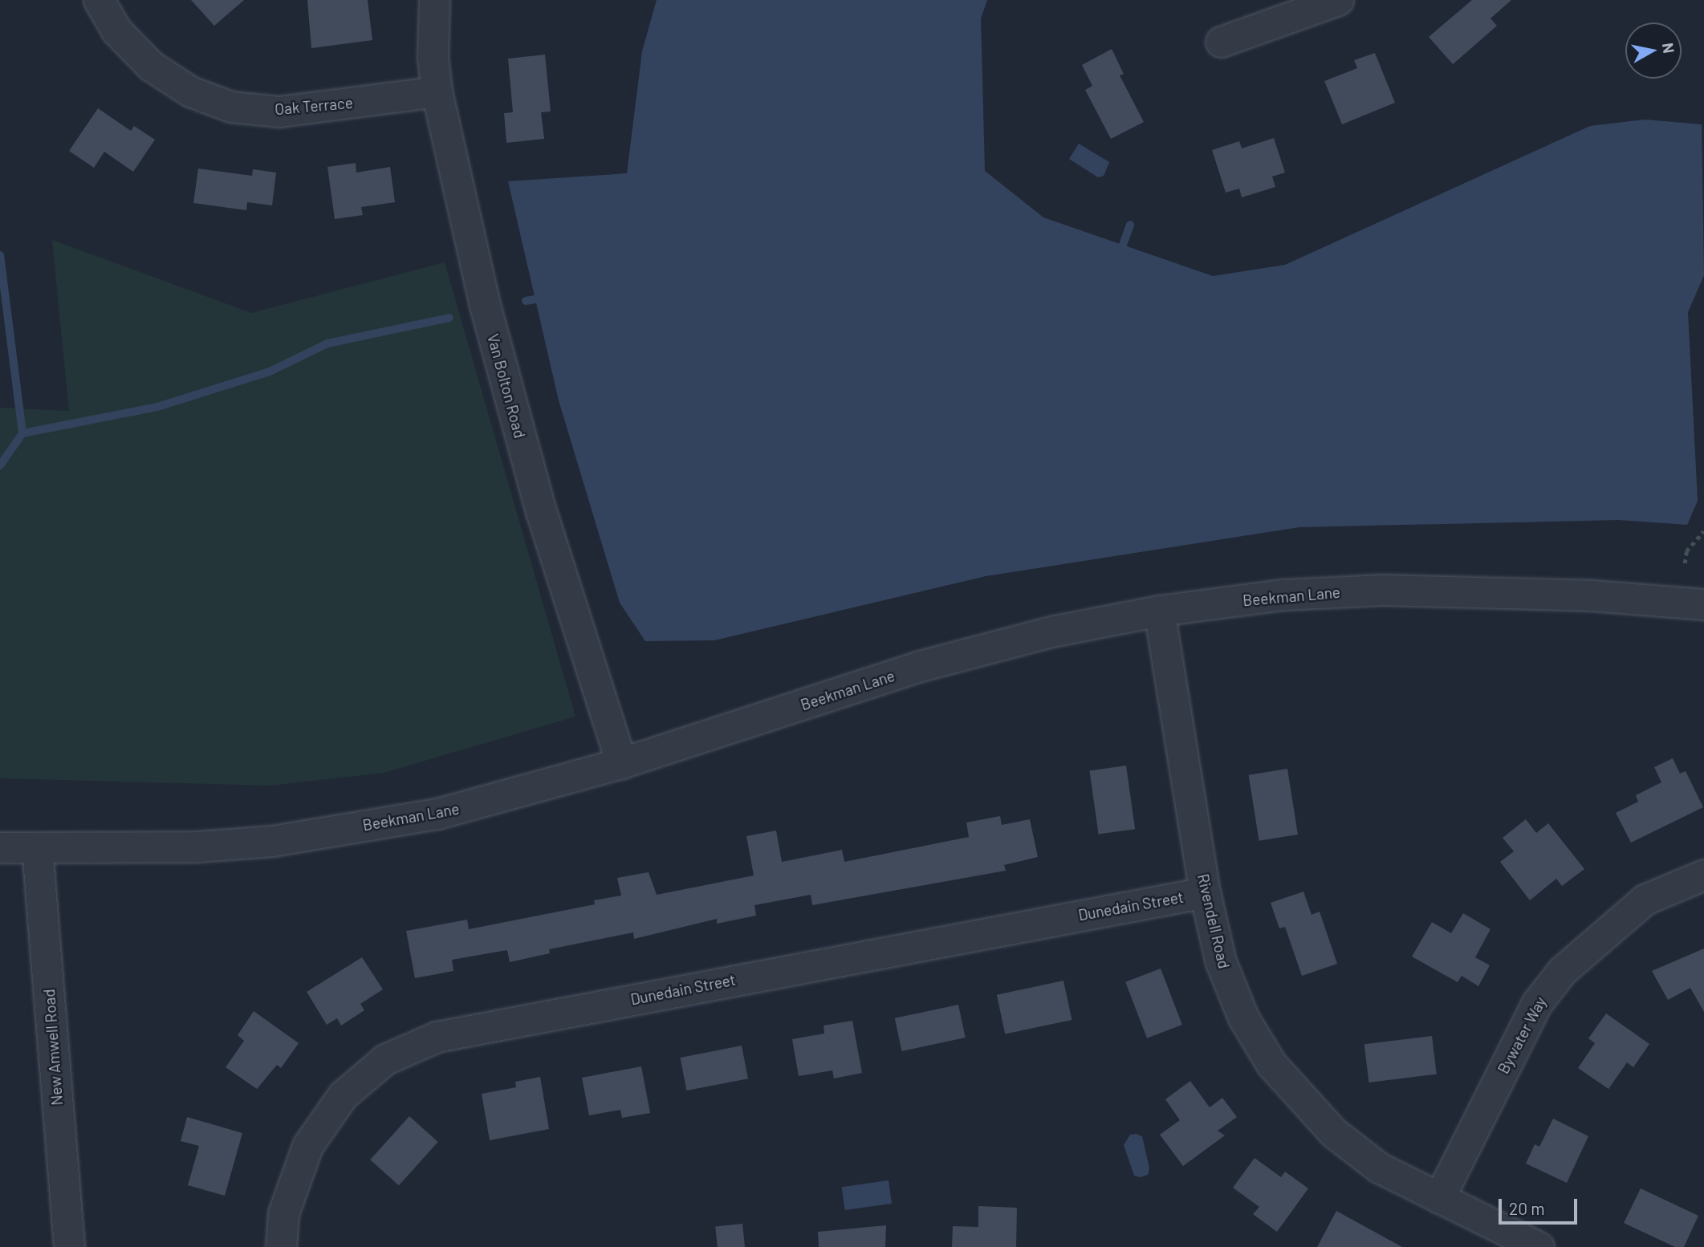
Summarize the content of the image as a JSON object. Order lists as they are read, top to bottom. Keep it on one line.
{"streets":{"street":["Oak Terrace","Van Bolton Road","Beekman Lane","Dunedain Street","Rivendell Road","Bywater Way","New Amwell Road"]},"crossings":[["Oak Terrace","Van Bolton Road"],["Van Bolton Road","Beekman Lane"],["Beekman Lane","Rivendell Road"],["Beekman Lane","New Amwell Road"],["Dunedain Street","Rivendell Road"],["Rivendell Road","Bywater Way"]],"scale_bar":"20 m","north":"right"}
